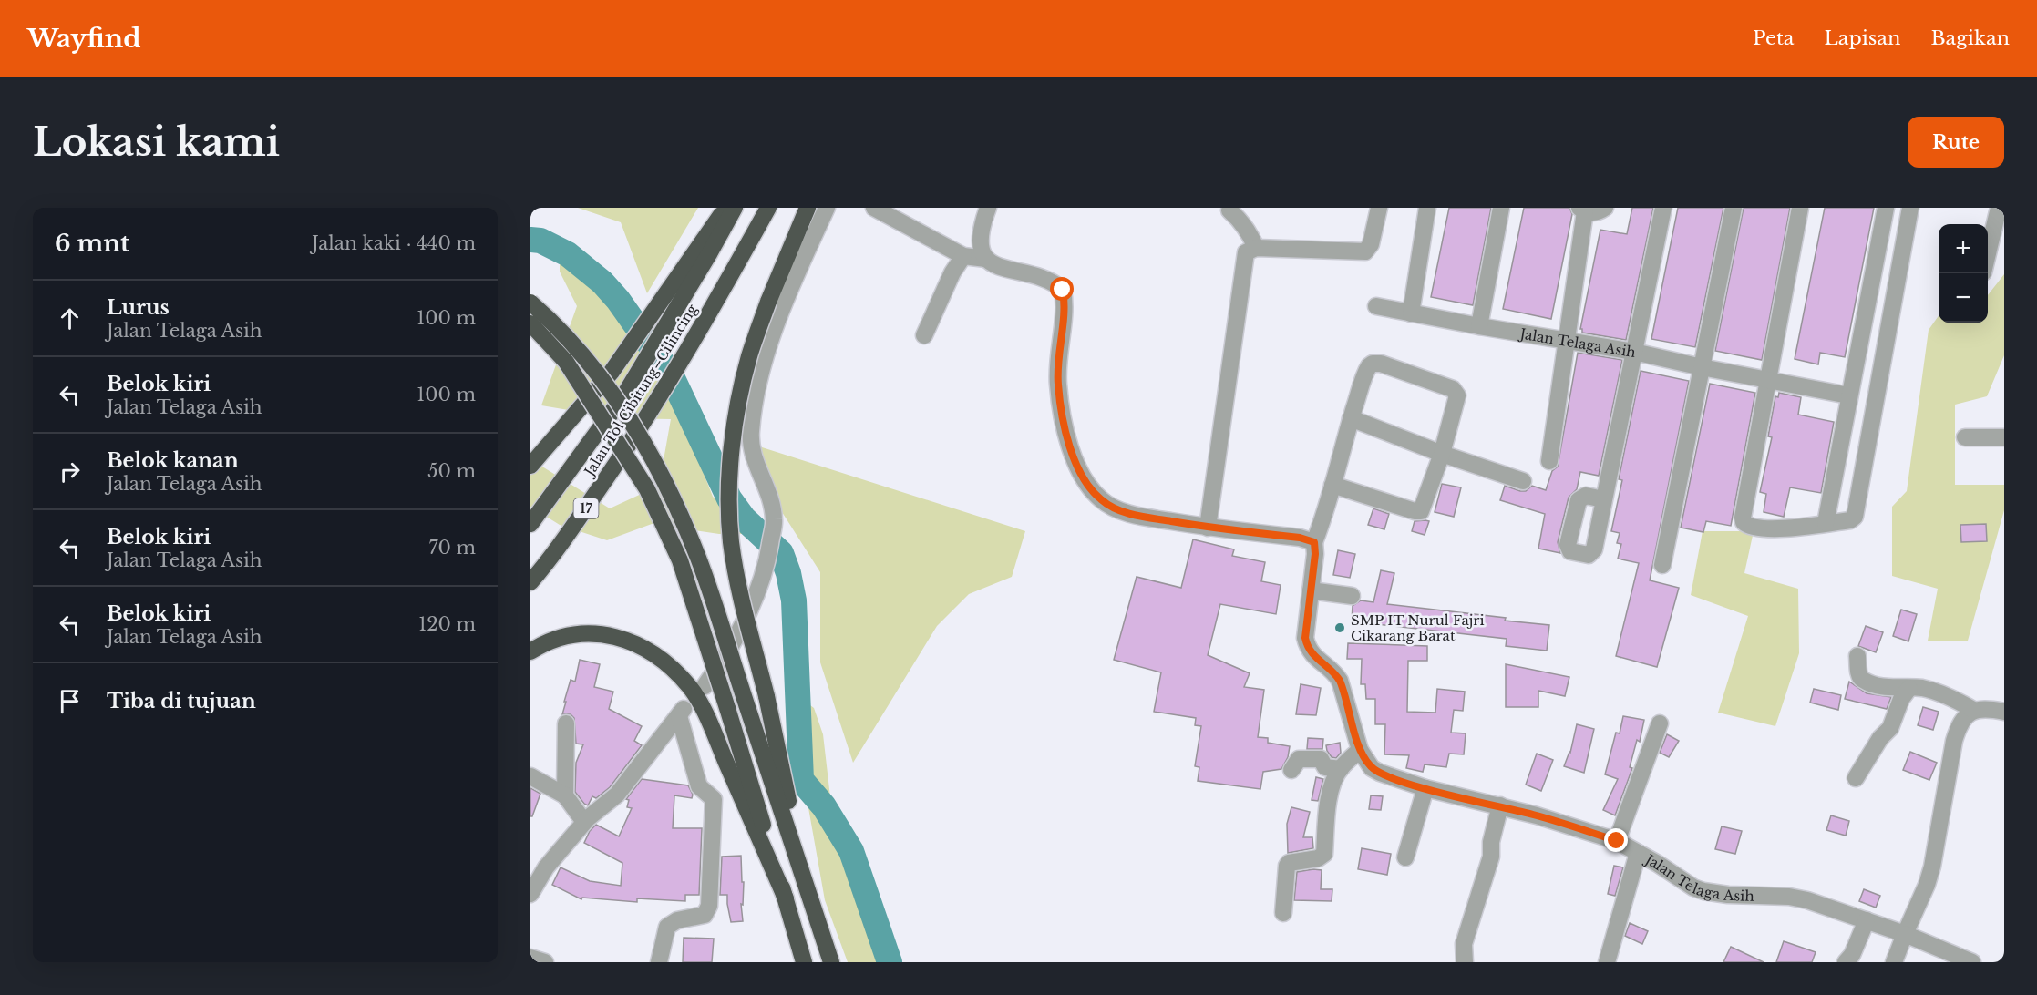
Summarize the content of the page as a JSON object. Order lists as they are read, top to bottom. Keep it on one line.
{"streets":{"highway":["Jalan Tol Cibitung–Cilincing","17"],"street":["Jalan Telaga Asih"]},"places":["SMP IT Nurul Fajri Cikarang Barat"],"page":{"header":"Wayfind","nav":["Peta","Lapisan","Bagikan"],"buttons":"Rute","title":"Lokasi kami","heading":["6 mnt","Jalan kaki · 440 m"],"map_buttons":["+","−"],"list":[["Lurus","Jalan Telaga Asih","100 m"],["Belok kiri","Jalan Telaga Asih","100 m"],["Belok kanan","Jalan Telaga Asih","50 m"],["Belok kiri","Jalan Telaga Asih","70 m"],["Belok kiri","Jalan Telaga Asih","120 m"],"Tiba di tujuan"]}}
